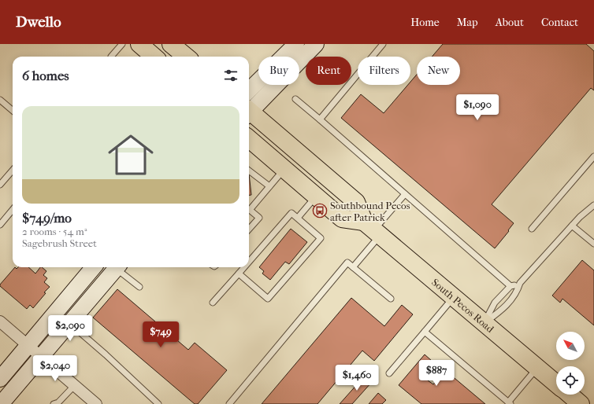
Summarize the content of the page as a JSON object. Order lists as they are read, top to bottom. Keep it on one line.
{"streets":{"main road":["South Pecos Road"]},"places":{"bus stop":["Southbound Pecos after Patrick"]},"north":"top left","page":{"header":"Dwello","nav":["Home","Map","About","Contact"],"chip":["Buy","Rent","Filters","New"],"heading":"6 homes","price":["$1,090","$2,090","$749","$2,040","$887","$1,460"],"list":[{"name":"$749/mo","note":"2 rooms · 54 m² · Sagebrush Street"}]}}
